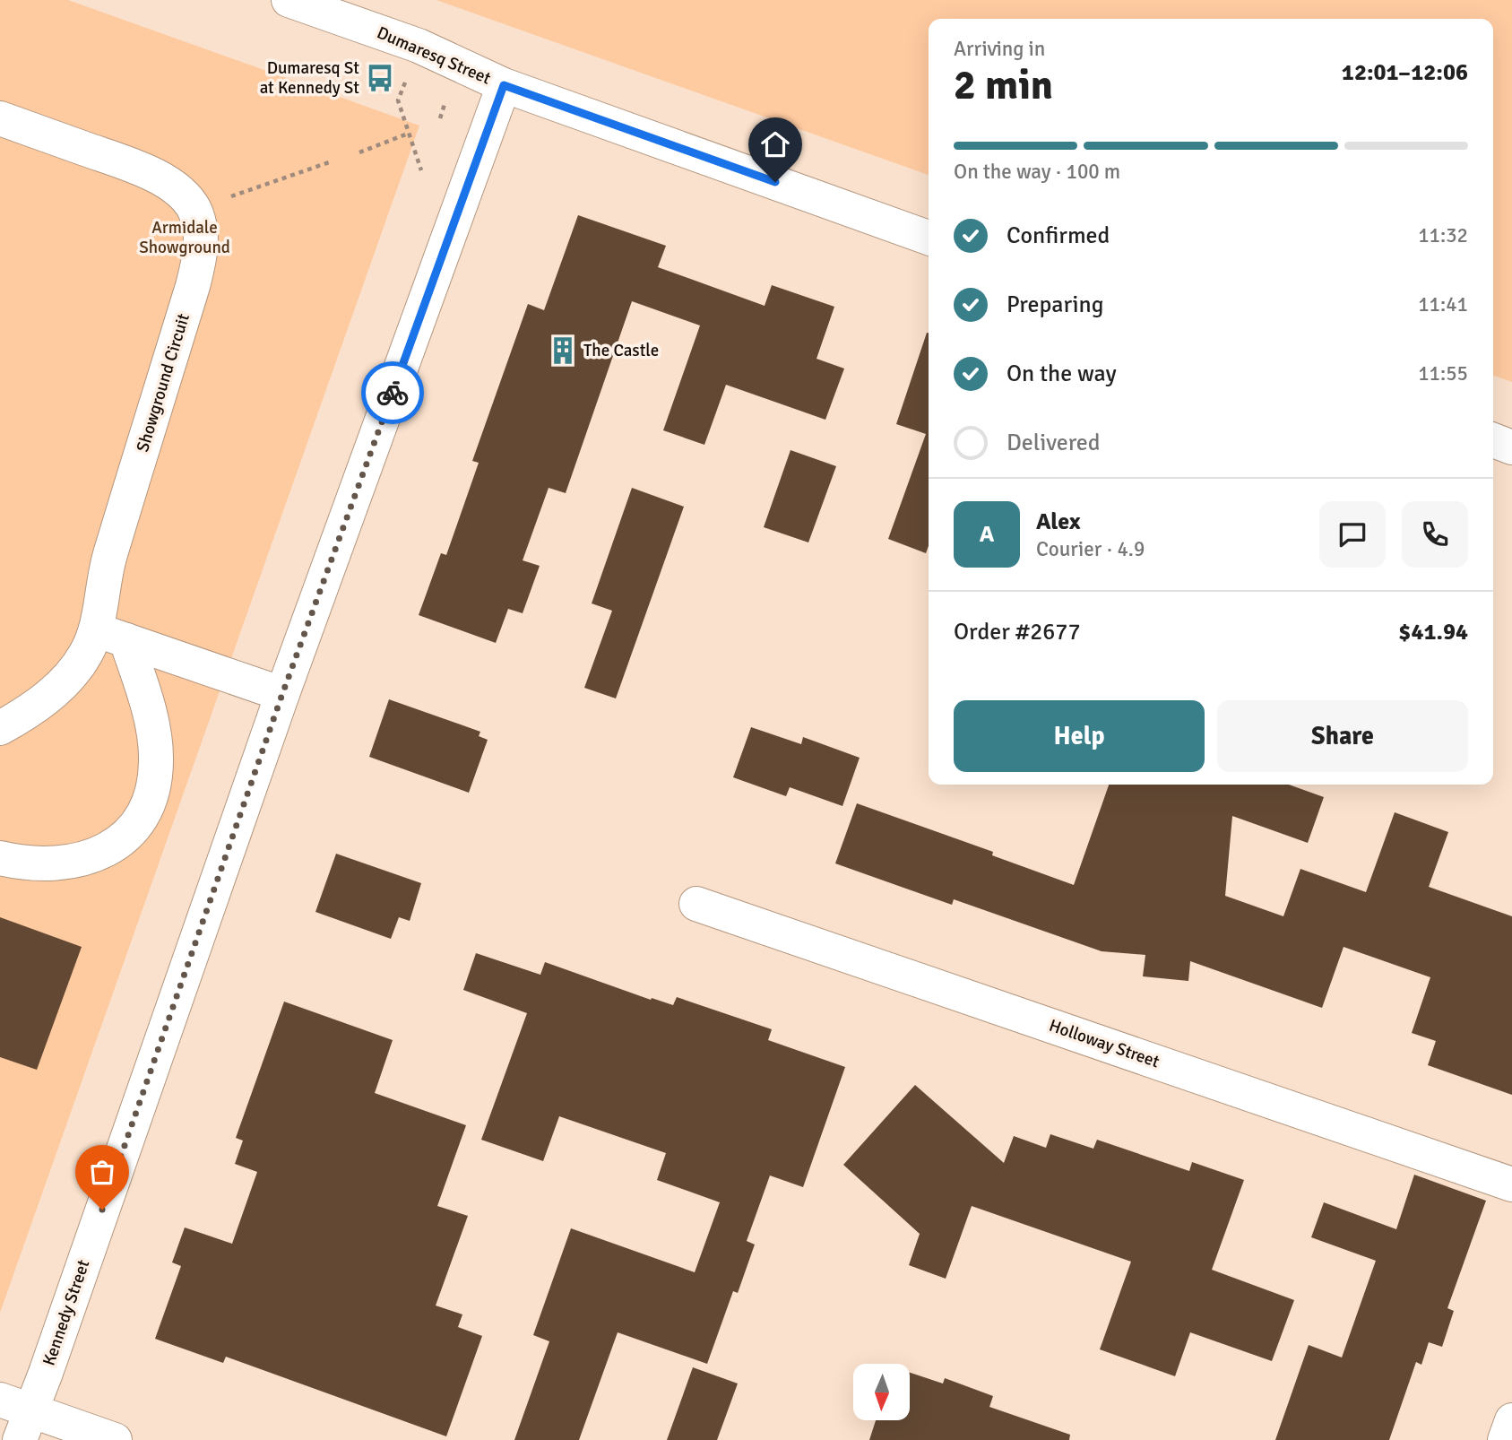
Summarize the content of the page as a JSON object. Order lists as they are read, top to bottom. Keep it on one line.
{"streets":{"street":["Dumaresq Street","Showground Circuit","Holloway Street","Kennedy Street"]},"crossings":[["Dumaresq Street","Kennedy Street"]],"parks":["Armidale Showground"],"places":{"bus stop":["Dumaresq St at Kennedy St"],"building":["The Castle"]},"north":"bottom","page":{"heading":["2 min","Arriving in","12:01–12:06"],"panel":["Alex","Courier · 4.9","Order #2677","$41.94"],"bar":"On the way · 100 m","list":[["Confirmed","11:32"],["Preparing","11:41"],["On the way","11:55"],"Delivered"],"round":"A","buttons":["Help","Share"]}}
